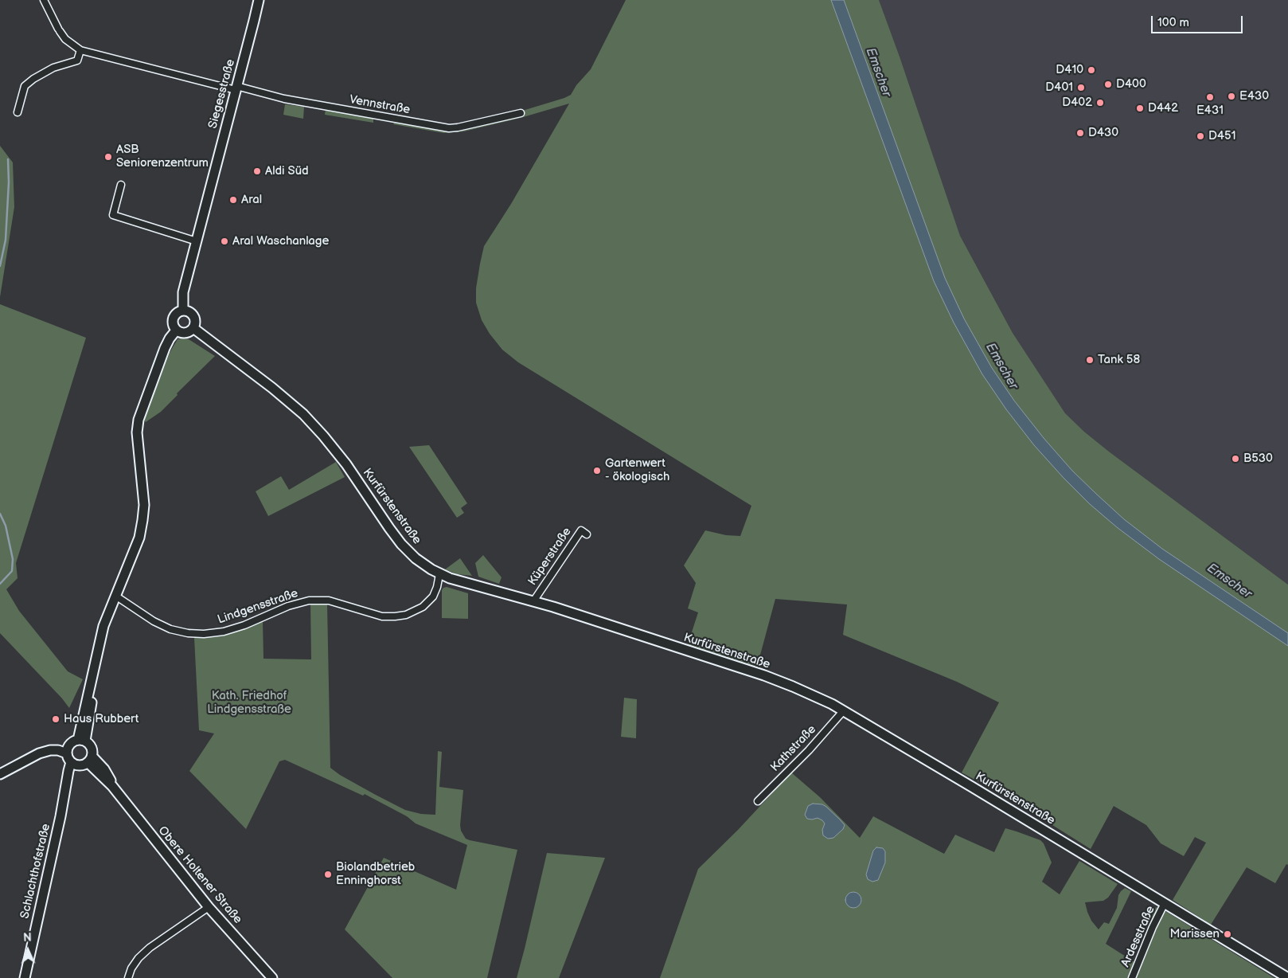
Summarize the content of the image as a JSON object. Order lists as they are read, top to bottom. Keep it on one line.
{"streets":{"main road":["Siegesstraße","Kurfürstenstraße","Schlachthofstraße","Obere Holtener Straße"],"street":["Vennstraße","Küperstraße","Lindgensstraße","Kathstraße","Ardesstraße"]},"crossings":[["Siegesstraße","Vennstraße"],["Siegesstraße","Kurfürstenstraße"],["Kurfürstenstraße","Küperstraße"],["Kurfürstenstraße","Lindgensstraße"],["Kurfürstenstraße","Kathstraße"],["Kurfürstenstraße","Ardesstraße"],["Schlachthofstraße","Obere Holtener Straße"]],"water":["Emscher"],"parks":["Kath. Friedhof Lindgensstraße"],"places":["D410","D400","D401","E430","E431","D402","D442","D430","D451","ASB Seniorenzentrum","Aldi Süd","Aral","Aral Waschanlage","Tank 58","B530","Gartenwert - ökologisch","Haus Rubbert","Biolandbetrieb Enninghorst","Marissen"],"scale_bar":"100 m","north":"top"}
